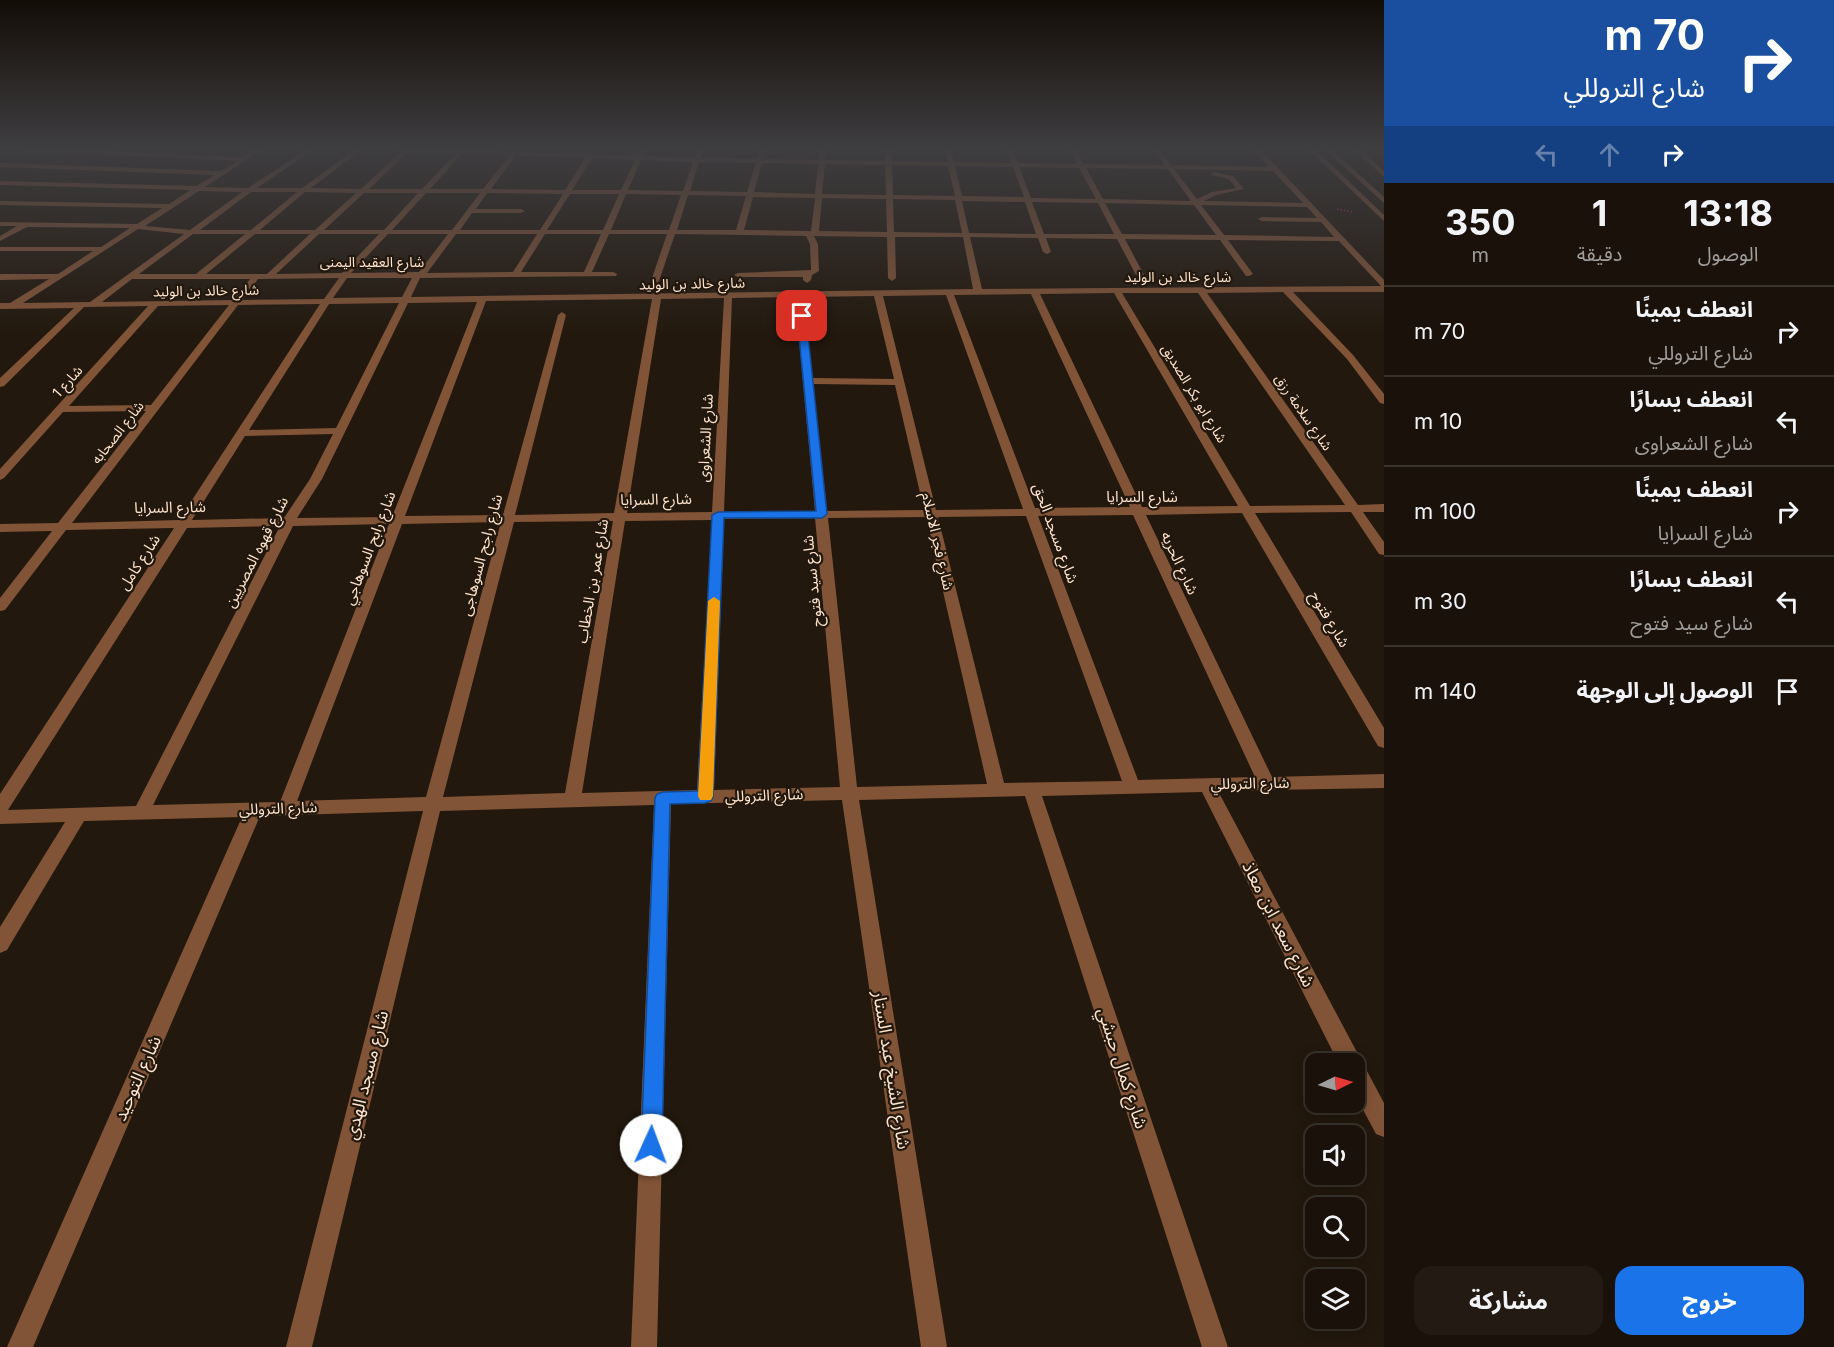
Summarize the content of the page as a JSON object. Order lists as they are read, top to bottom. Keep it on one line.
{"streets":{"street":["شارع العقيد اليمنى","شارع خالد بن الوليد","شارع 1","شارع ابو بكر الصديق","شارع سلامة رزق","شارع الصحابه","شارع الشعراوى","شارع السرايا","شارع مسجد الحق","شارع فجر الاسلام","شارع رابح السوهاجي","شارع قهوه المصريين","شارع راجح السوهاجى","شارع كامل","شارع الحريه","شارع عمر بن الخطاب","شارع سيد فتوح","شارع فتوح","شارع التروللي","شارع سعد ابن معاذ","شارع كمال حبشي","شارع الشيخ عبد الستار","شارع مسجد الهدي","شارع التوحيد"]},"crossings":[["شارع العقيد اليمنى","شارع الصحابه"],["شارع العقيد اليمنى","شارع قهوه المصريين"],["شارع العقيد اليمنى","شارع كامل"],["شارع خالد بن الوليد","شارع 1"],["شارع خالد بن الوليد","شارع ابو بكر الصديق"],["شارع خالد بن الوليد","شارع سلامة رزق"],["شارع خالد بن الوليد","شارع الصحابه"],["شارع خالد بن الوليد","شارع الشعراوى"],["شارع خالد بن الوليد","شارع مسجد الحق"],["شارع خالد بن الوليد","شارع فجر الاسلام"],["شارع خالد بن الوليد","شارع رابح السوهاجي"],["شارع خالد بن الوليد","شارع قهوه المصريين"],["شارع خالد بن الوليد","شارع كامل"],["شارع خالد بن الوليد","شارع الحريه"],["شارع خالد بن الوليد","شارع عمر بن الخطاب"],["شارع خالد بن الوليد","شارع سيد فتوح"],["شارع ابو بكر الصديق","شارع السرايا"],["شارع ابو بكر الصديق","شارع فتوح"],["شارع سلامة رزق","شارع السرايا"],["شارع الصحابه","شارع السرايا"],["شارع الشعراوى","شارع السرايا"],["شارع الشعراوى","شارع التروللي"],["شارع السرايا","شارع مسجد الحق"],["شارع السرايا","شارع فجر الاسلام"],["شارع السرايا","شارع رابح السوهاجي"],["شارع السرايا","شارع قهوه المصريين"],["شارع السرايا","شارع راجح السوهاجى"],["شارع السرايا","شارع كامل"],["شارع السرايا","شارع الحريه"],["شارع السرايا","شارع عمر بن الخطاب"],["شارع السرايا","شارع سيد فتوح"],["شارع السرايا","شارع فتوح"],["شارع مسجد الحق","شارع التروللي"],["شارع فجر الاسلام","شارع التروللي"],["شارع رابح السوهاجي","شارع التروللي"],["شارع قهوه المصريين","شارع التروللي"],["شارع راجح السوهاجى","شارع التروللي"],["شارع راجح السوهاجى","شارع مسجد الهدي"],["شارع الحريه","شارع التروللي"],["شارع عمر بن الخطاب","شارع التروللي"],["شارع سيد فتوح","شارع التروللي"],["شارع سيد فتوح","شارع الشيخ عبد الستار"],["شارع التروللي","شارع سعد ابن معاذ"],["شارع التروللي","شارع كمال حبشي"],["شارع التروللي","شارع الشيخ عبد الستار"],["شارع التروللي","شارع مسجد الهدي"],["شارع التروللي","شارع التوحيد"]],"north":"right","page":{"turn":["70 m","شارع التروللي"],"eta":["13:18","الوصول","1","دقيقة","350","m"],"list":[{"name":"انعطف يمينًا","note":"شارع التروللي","value":"70 m"},{"name":"انعطف يسارًا","note":"شارع الشعراوى","value":"10 m"},{"name":"انعطف يمينًا","note":"شارع السرايا","value":"100 m"},{"name":"انعطف يسارًا","note":"شارع سيد فتوح","value":"30 m"},{"name":"الوصول إلى الوجهة","value":"140 m"}],"buttons":["خروج","مشاركة"]}}
